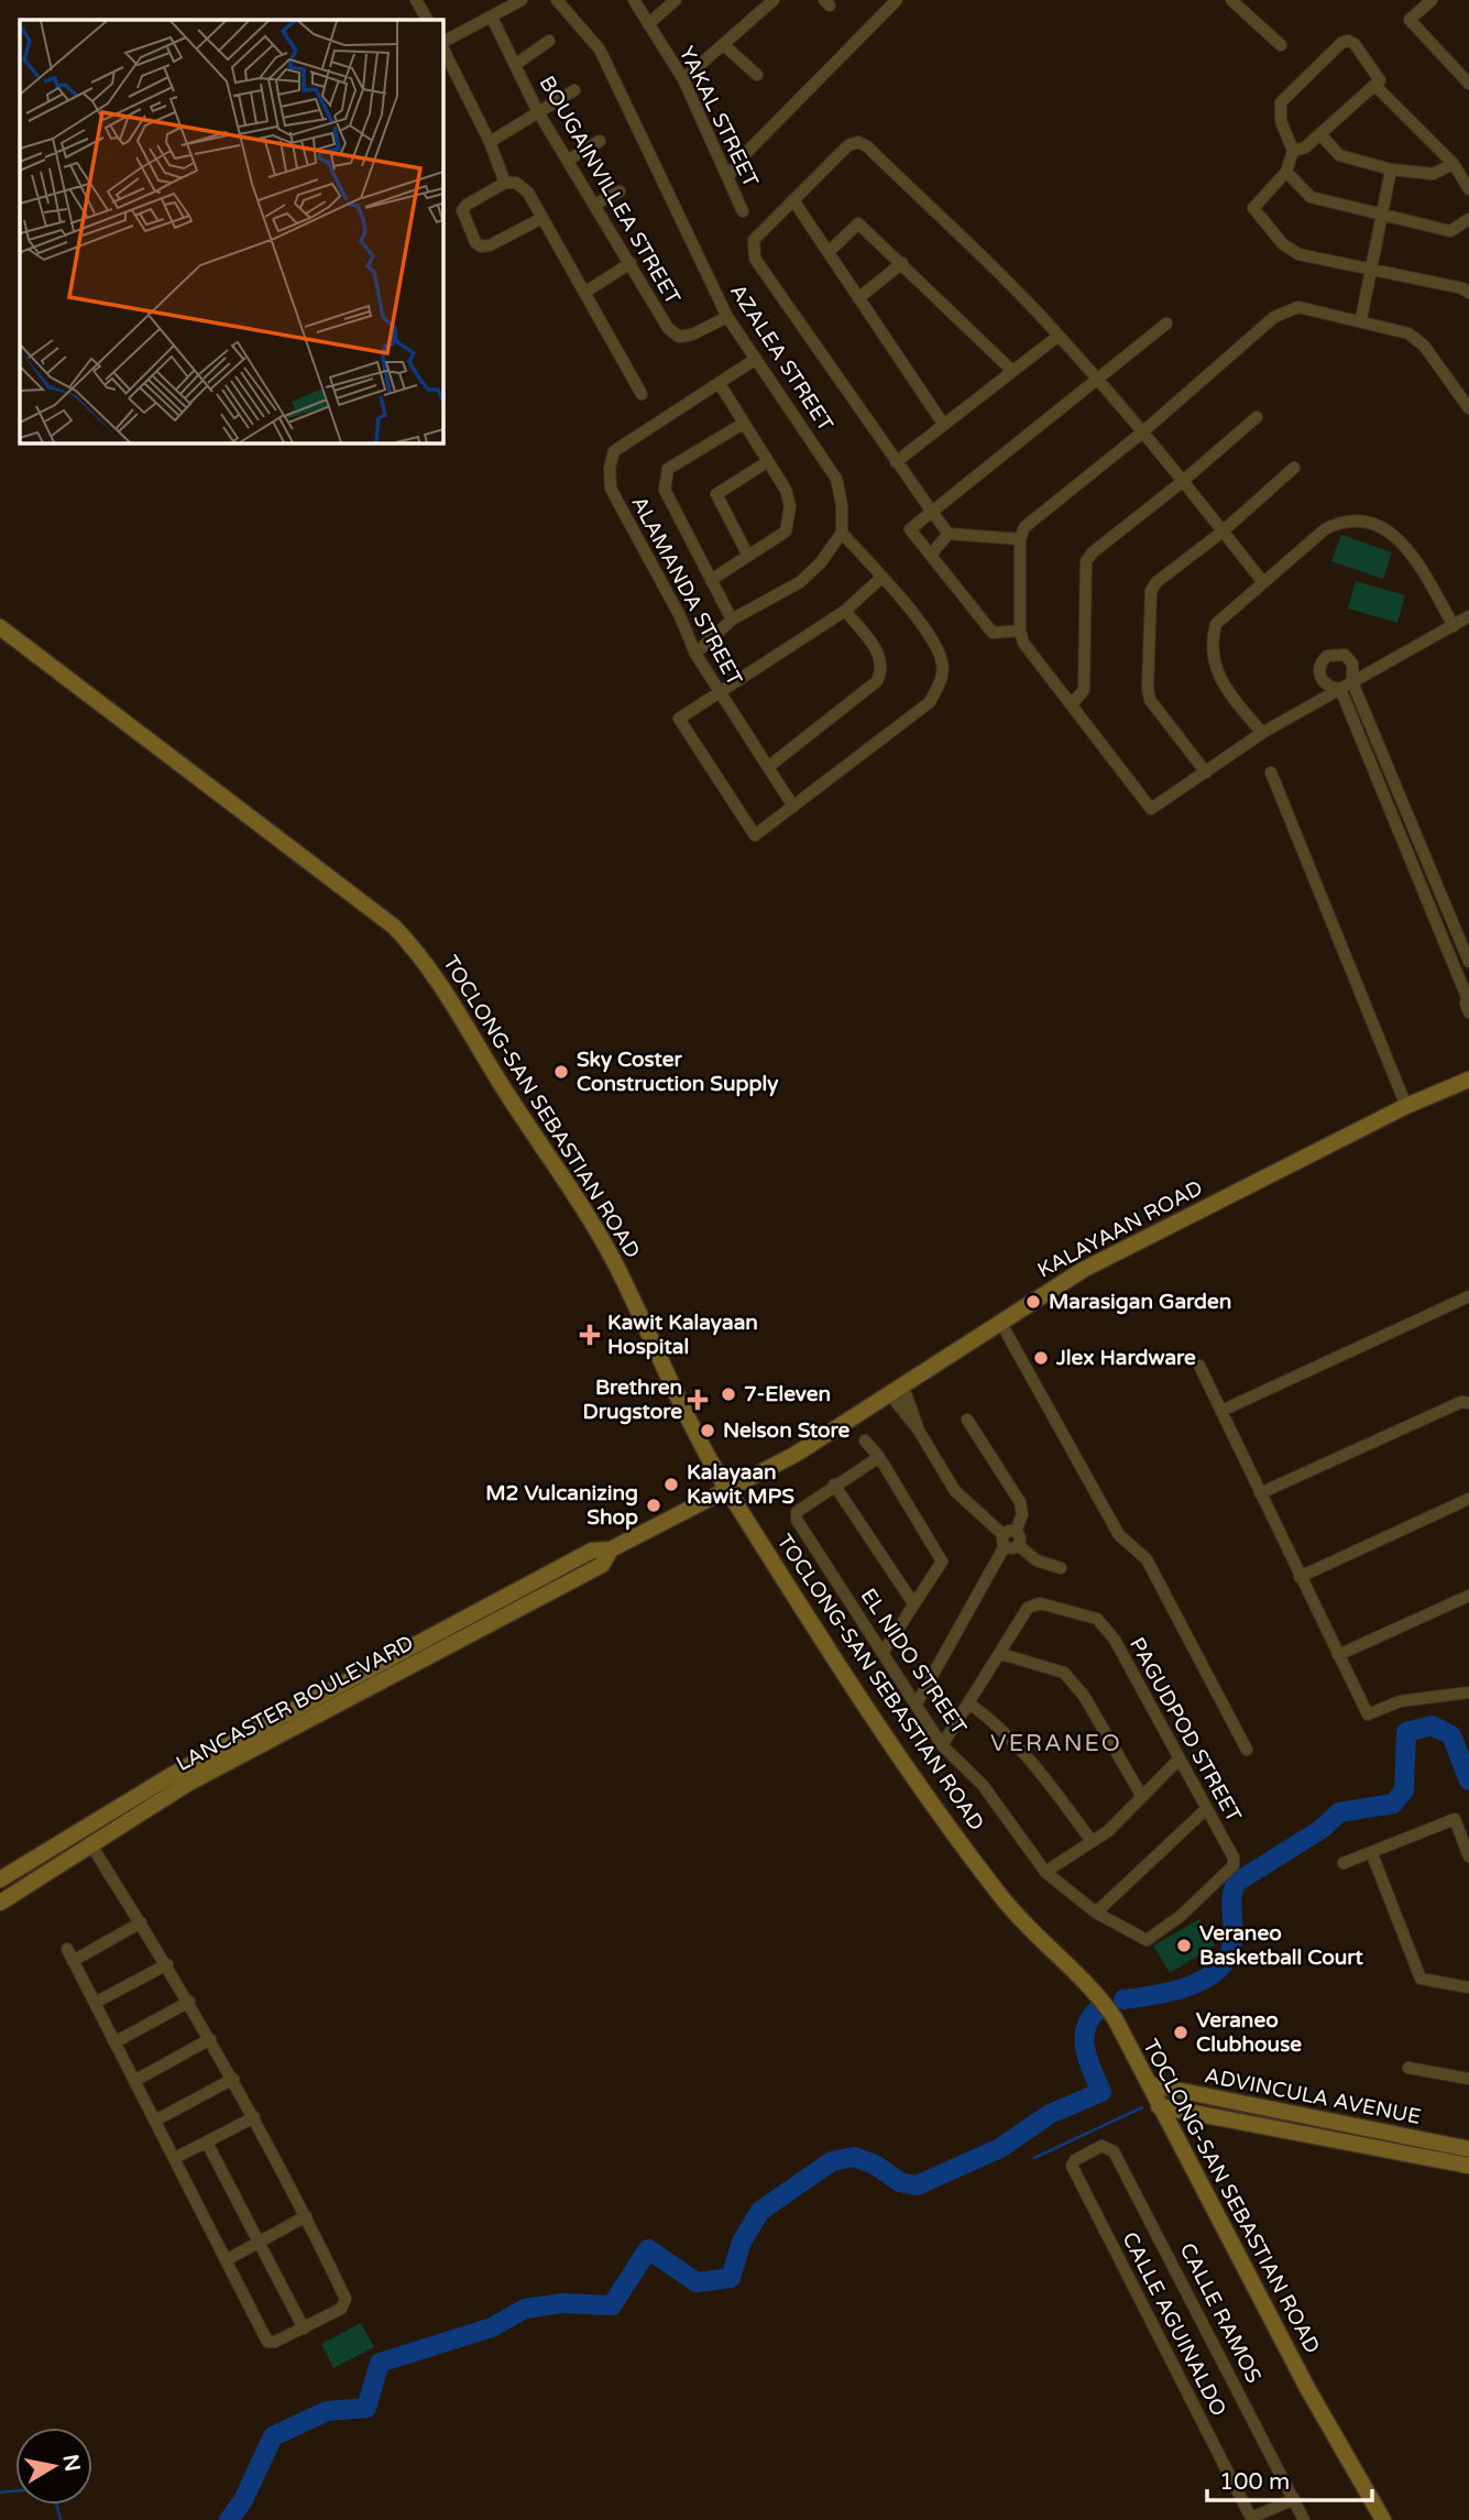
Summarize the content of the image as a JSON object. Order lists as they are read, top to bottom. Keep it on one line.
{"streets":{"main road":["TOCLONG-SAN SEBASTIAN ROAD","KALAYAAN ROAD","LANCASTER BOULEVARD","ADVINCULA AVENUE"],"street":["YAKAL STREET","BOUGAINVILLEA STREET","AZALEA STREET","ALAMANDA STREET","EL NIDO STREET","PAGUDPOD STREET","CALLE RAMOS","CALLE AGUINALDO"]},"crossings":[["BOUGAINVILLEA STREET","AZALEA STREET"],["AZALEA STREET","ALAMANDA STREET"],["TOCLONG-SAN SEBASTIAN ROAD","KALAYAAN ROAD"],["TOCLONG-SAN SEBASTIAN ROAD","LANCASTER BOULEVARD"],["TOCLONG-SAN SEBASTIAN ROAD","ADVINCULA AVENUE"],["KALAYAAN ROAD","LANCASTER BOULEVARD"],["EL NIDO STREET","PAGUDPOD STREET"],["CALLE RAMOS","CALLE AGUINALDO"]],"districts":["VERANEO"],"places":{"other":["Sky Coster Construction Supply","Marasigan Garden","Jlex Hardware","7-Eleven","Nelson Store","Kalayaan Kawit MPS","M2 Vulcanizing Shop","Veraneo Basketball Court","Veraneo Clubhouse"],"health":["Kawit Kalayaan Hospital","Brethren Drugstore"]},"scale_bar":"100 m","north":"right"}
